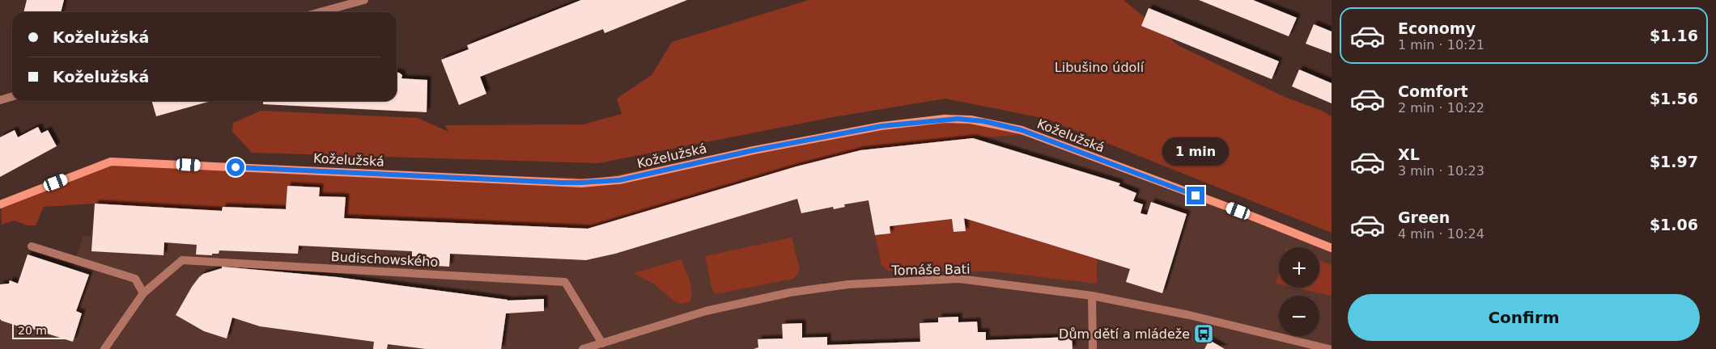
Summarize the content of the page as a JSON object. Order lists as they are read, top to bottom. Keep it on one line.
{"streets":{"main road":["Koželužská"],"street":["Budischowského","Tomáše Bati"]},"crossings":[["Budischowského","Tomáše Bati"]],"parks":["Libušino údolí"],"places":{"bus stop":["Dům dětí a mládeže"]},"scale_bar":"20 m","page":{"list":[{"name":"Economy","note":"1 min · 10:21","value":"$1.16"},{"name":"Comfort","note":"2 min · 10:22","value":"$1.56"},{"name":"XL","note":"3 min · 10:23","value":"$1.97"},{"name":"Green","note":"4 min · 10:24","value":"$1.06"}],"banner":["Koželužská","Koželužská"],"bubble":"1 min","map_buttons":["+","−"],"buttons":"Confirm","scale":"20 m"}}
